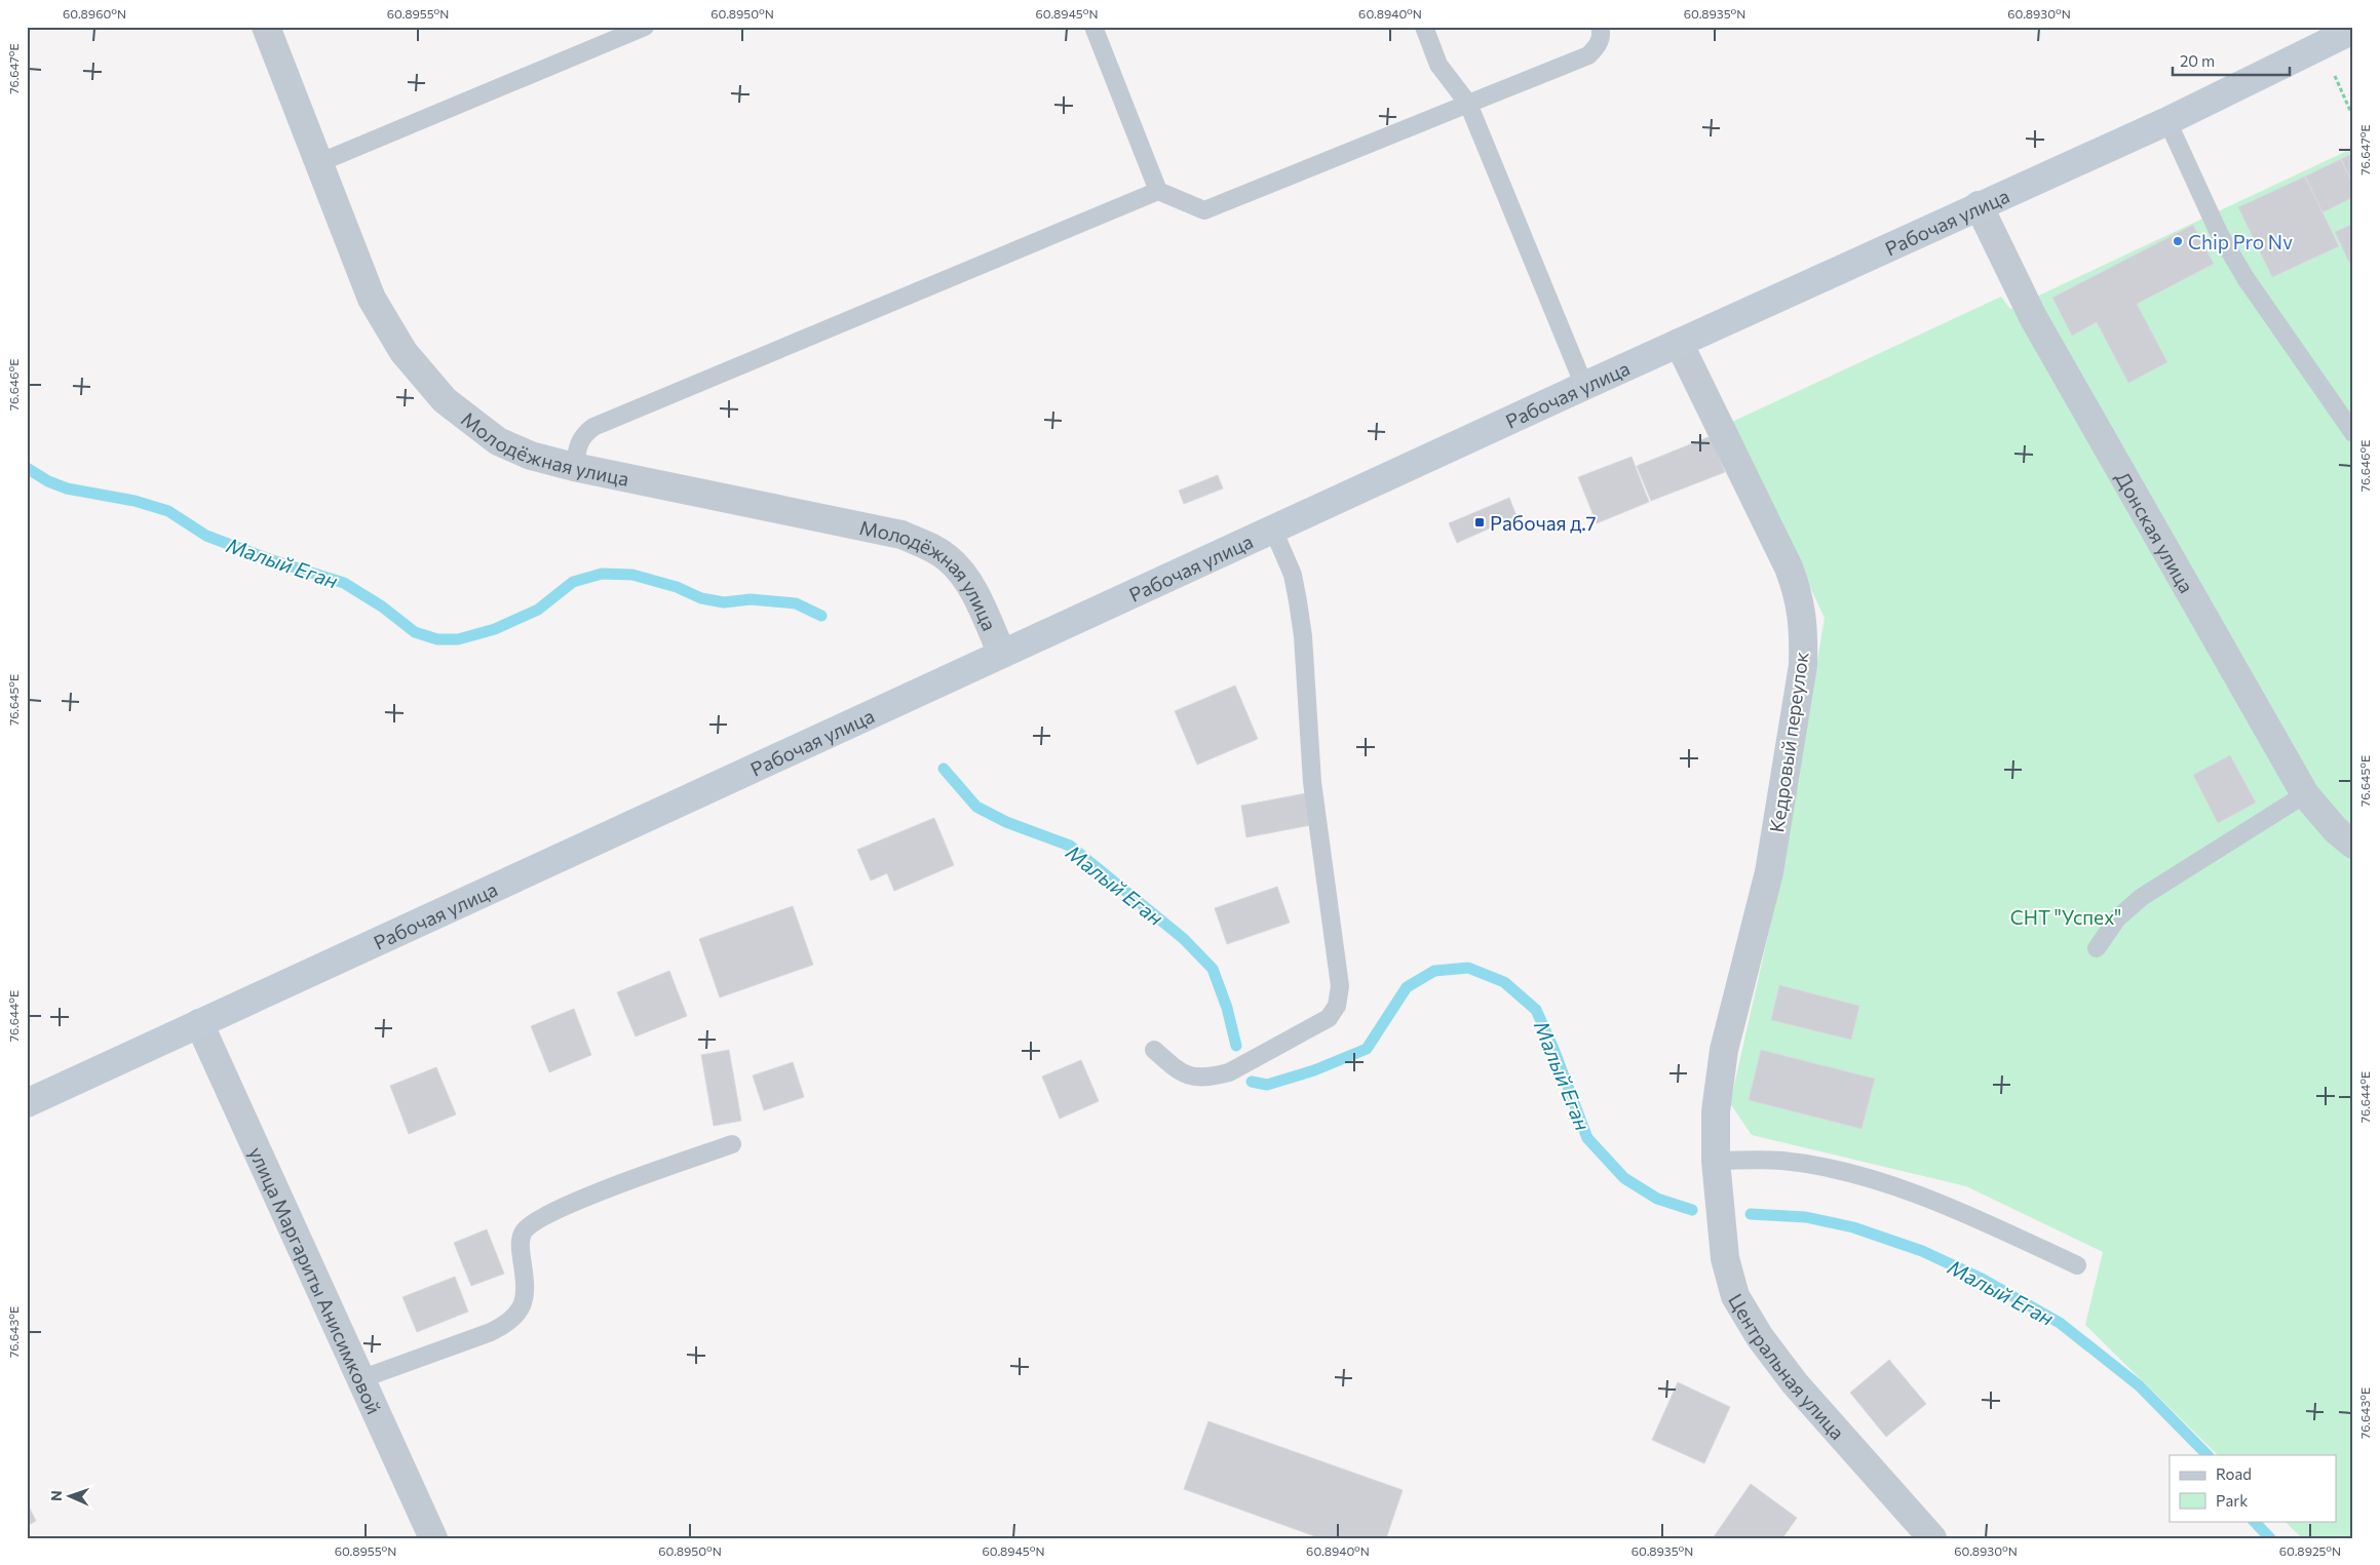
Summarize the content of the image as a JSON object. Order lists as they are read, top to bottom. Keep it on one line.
{"streets":{"street":["Рабочая улица","Молодёжная улица","Донская улица","Кедровый переулок","улица Маргариты Анисимковой","Центральная улица"]},"crossings":[["Рабочая улица","Молодёжная улица"],["Рабочая улица","Донская улица"],["Рабочая улица","Кедровый переулок"],["Рабочая улица","улица Маргариты Анисимковой"],["Кедровый переулок","Центральная улица"]],"water":["Малый Еган"],"parks":["СНТ \"Успех\""],"places":{"other":["Chip Pro Nv"],"transit":["Рабочая д.7"]},"legend":["Road","Park"],"scale_bar":"20 m","north":"left","coordinates":["60.8960°N","60.8955°N","60.8950°N","60.8945°N","60.8940°N","60.8935°N","60.8930°N","76.647°E","76.646°E","76.645°E","76.644°E","76.643°E","60.8925°N"]}
